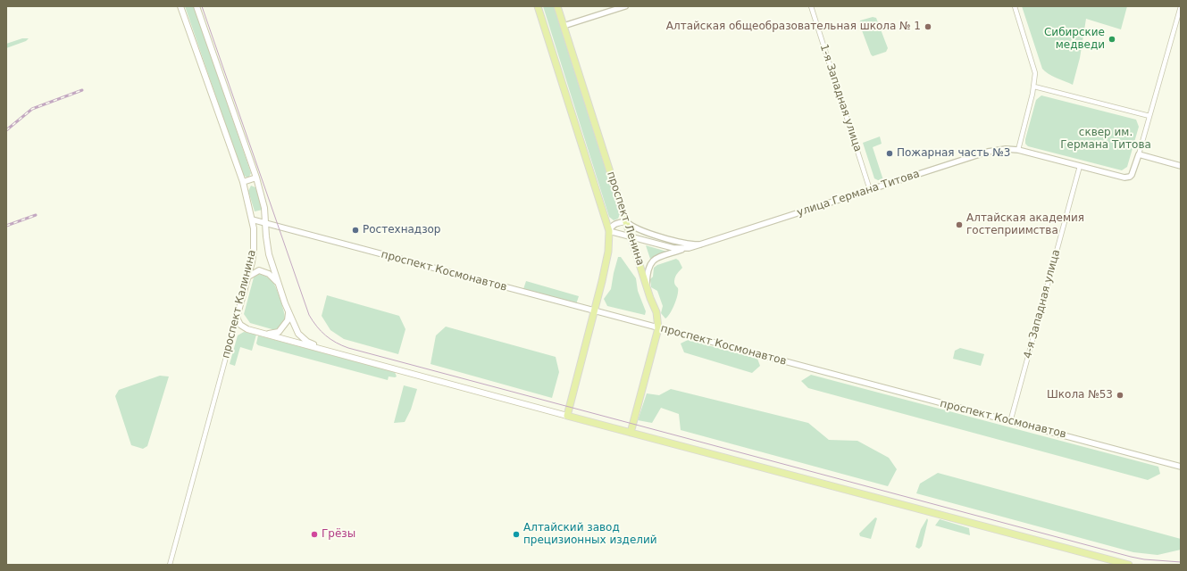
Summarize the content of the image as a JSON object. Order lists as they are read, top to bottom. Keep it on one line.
{"streets":{"main road":["проспект Ленина","проспект Калинина"],"street":["1-я Западная улица","улица Германа Титова","проспект Космонавтов","4-я Западная улица"]},"crossings":[["1-я Западная улица","улица Германа Титова"],["улица Германа Титова","4-я Западная улица"],["проспект Ленина","проспект Космонавтов"],["проспект Космонавтов","проспект Калинина"],["проспект Космонавтов","4-я Западная улица"]],"parks":["сквер им. Германа Титова"],"places":["Алтайская общеобразовательная школа № 1","Сибирские медведи","Пожарная часть №3","Алтайская академия гостеприимства","Ростехнадзор","Школа №53","Грёзы","Алтайский завод прецизионных изделий"]}
